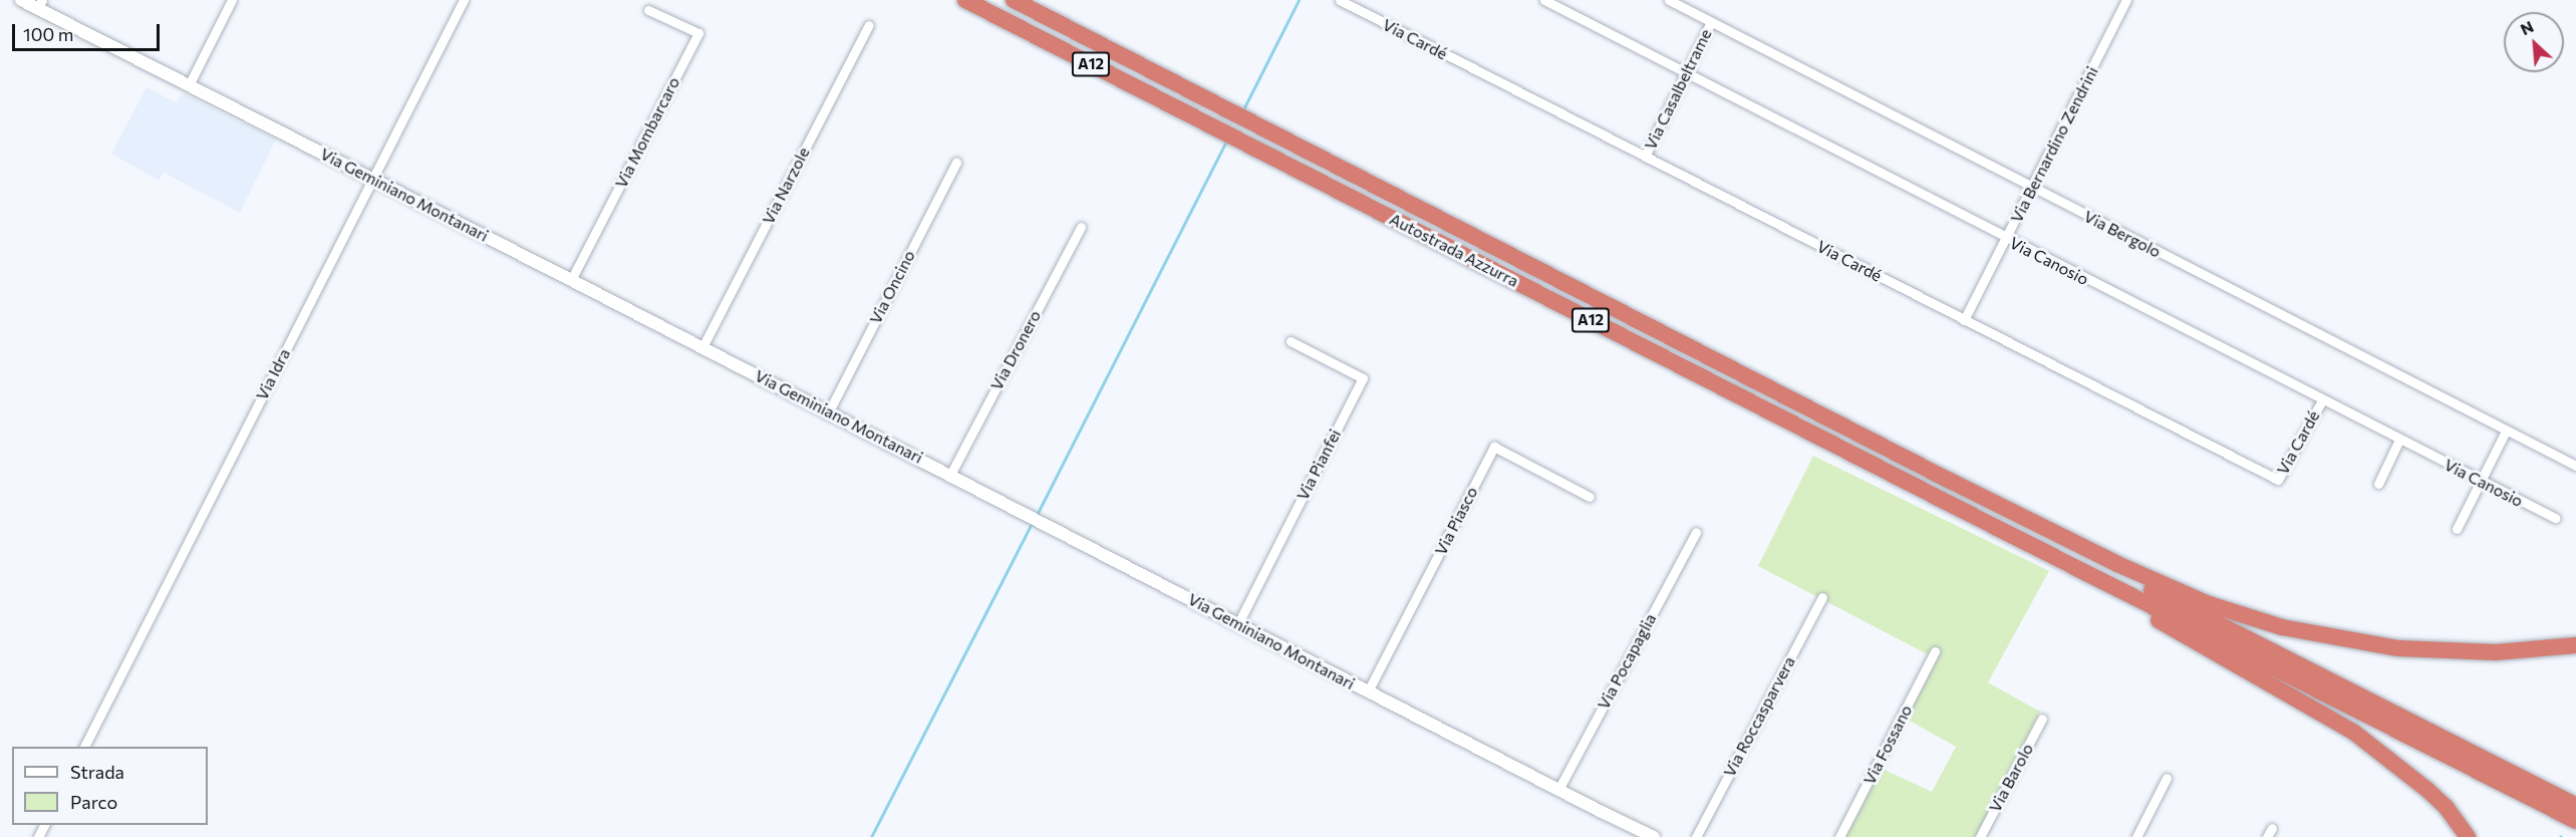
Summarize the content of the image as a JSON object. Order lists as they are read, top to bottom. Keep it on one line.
{"streets":{"highway":["A12","Autostrada Azzurra"],"street":["Via Cardé","Via Casalbeltrame","Via Mombarcaro","Via Bernardino Zendrini","Via Narzole","Via Geminiano Montanari","Via Bergolo","Via Canosio","Via Oncino","Via Dronero","Via Idra","Via Pianfei","Via Piasco","Via Pocapaglia","Via Roccasparvera","Via Fossano","Via Barolo"]},"crossings":[["Via Cardé","Via Casalbeltrame"],["Via Cardé","Via Bernardino Zendrini"],["Via Cardé","Via Canosio"],["Via Casalbeltrame","Via Bergolo"],["Via Casalbeltrame","Via Canosio"],["Via Mombarcaro","Via Geminiano Montanari"],["Via Bernardino Zendrini","Via Bergolo"],["Via Bernardino Zendrini","Via Canosio"],["Via Narzole","Via Geminiano Montanari"],["Via Geminiano Montanari","Via Oncino"],["Via Geminiano Montanari","Via Dronero"],["Via Geminiano Montanari","Via Idra"],["Via Geminiano Montanari","Via Pianfei"],["Via Geminiano Montanari","Via Piasco"],["Via Geminiano Montanari","Via Pocapaglia"]],"legend":["Strada","Parco"],"scale_bar":"100 m","north":"top left"}
